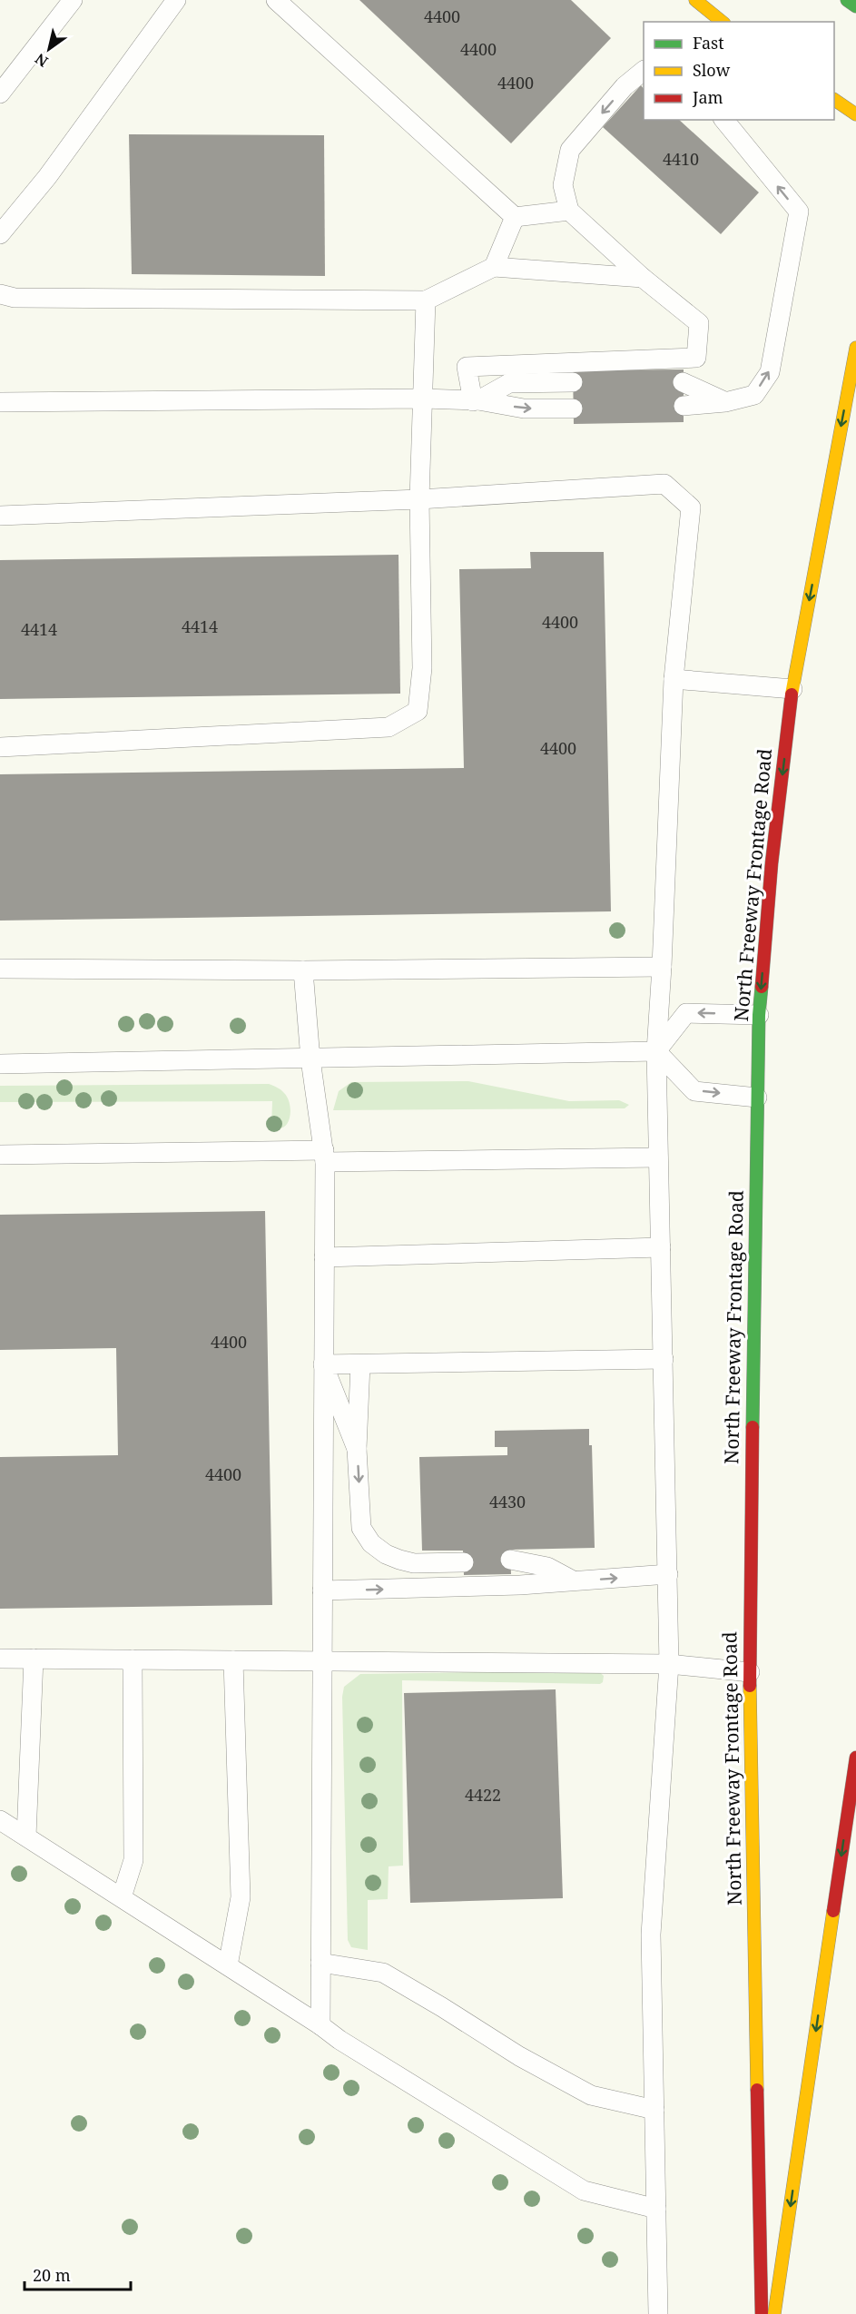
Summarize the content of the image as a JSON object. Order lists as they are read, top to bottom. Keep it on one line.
{"streets":{"main road":["North Freeway Frontage Road"]},"house_numbers":["4400","4400","4400","4410","4400","4414","4414","4400","4400","4400","4430","4422"],"legend":["Fast","Slow","Jam"],"scale_bar":"20 m","north":"bottom left"}
